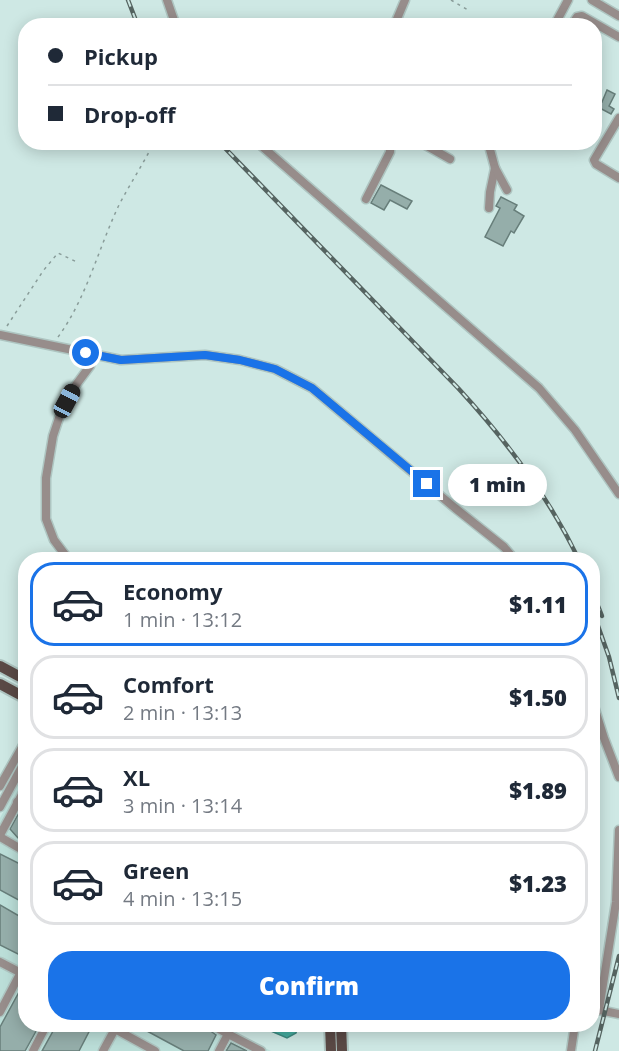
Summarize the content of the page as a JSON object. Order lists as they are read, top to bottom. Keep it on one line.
{"page":{"banner":["Pickup","Drop-off"],"bubble":"1 min","list":[{"name":"Economy","note":"1 min · 13:12","value":"$1.11"},{"name":"Comfort","note":"2 min · 13:13","value":"$1.50"},{"name":"XL","note":"3 min · 13:14","value":"$1.89"},{"name":"Green","note":"4 min · 13:15","value":"$1.23"}],"buttons":"Confirm"}}
